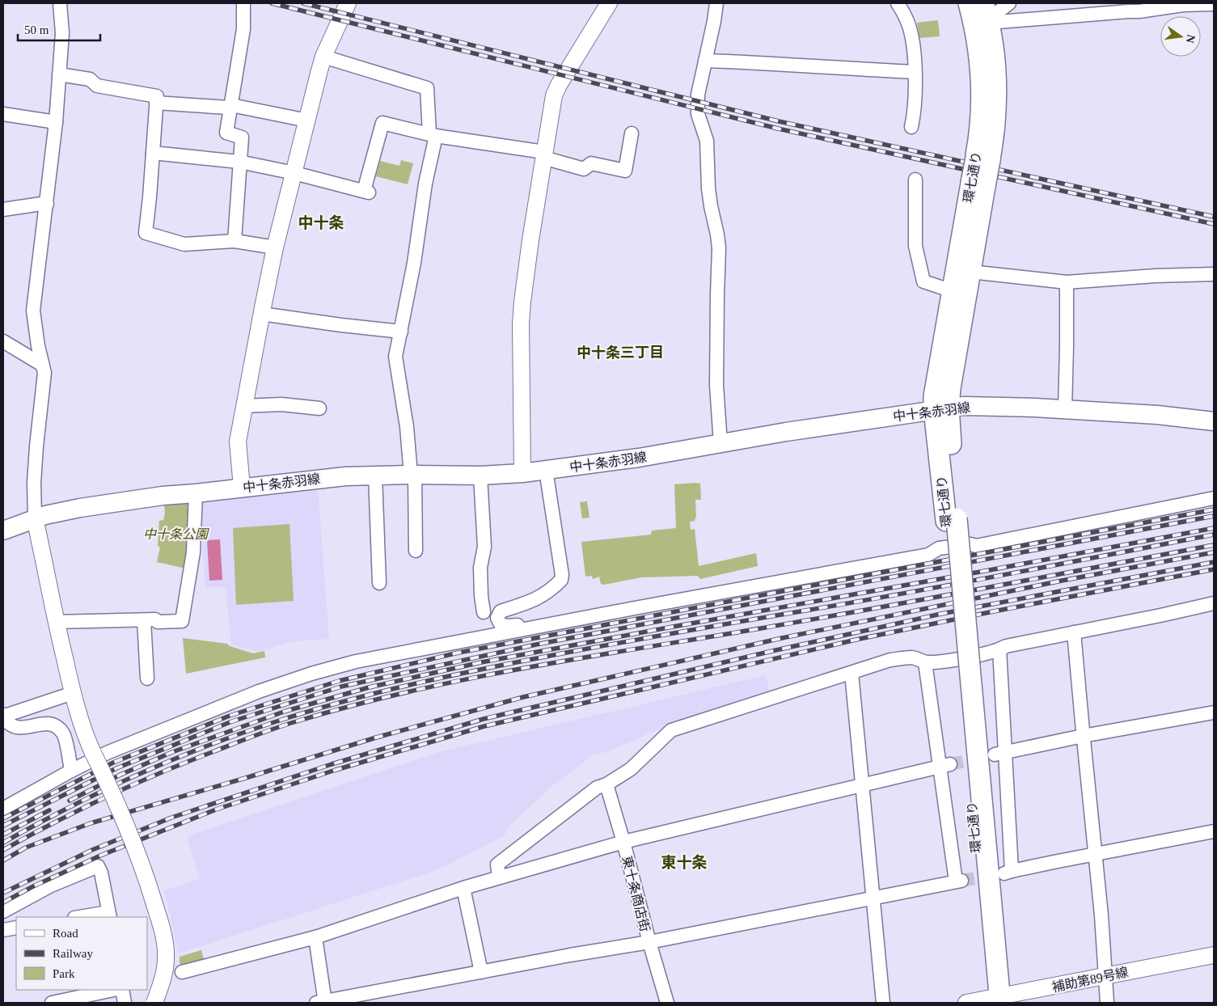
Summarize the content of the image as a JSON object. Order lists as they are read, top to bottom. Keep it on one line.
{"streets":{"main road":["環七通り","中十条赤羽線"],"street":["東十条商店街","補助第89号線"]},"crossings":[["環七通り","中十条赤羽線"],["環七通り","補助第89号線"]],"districts":["中十条","中十条三丁目","東十条"],"parks":["中十条公園"],"legend":["Road","Railway","Park"],"scale_bar":"50 m","north":"right"}
